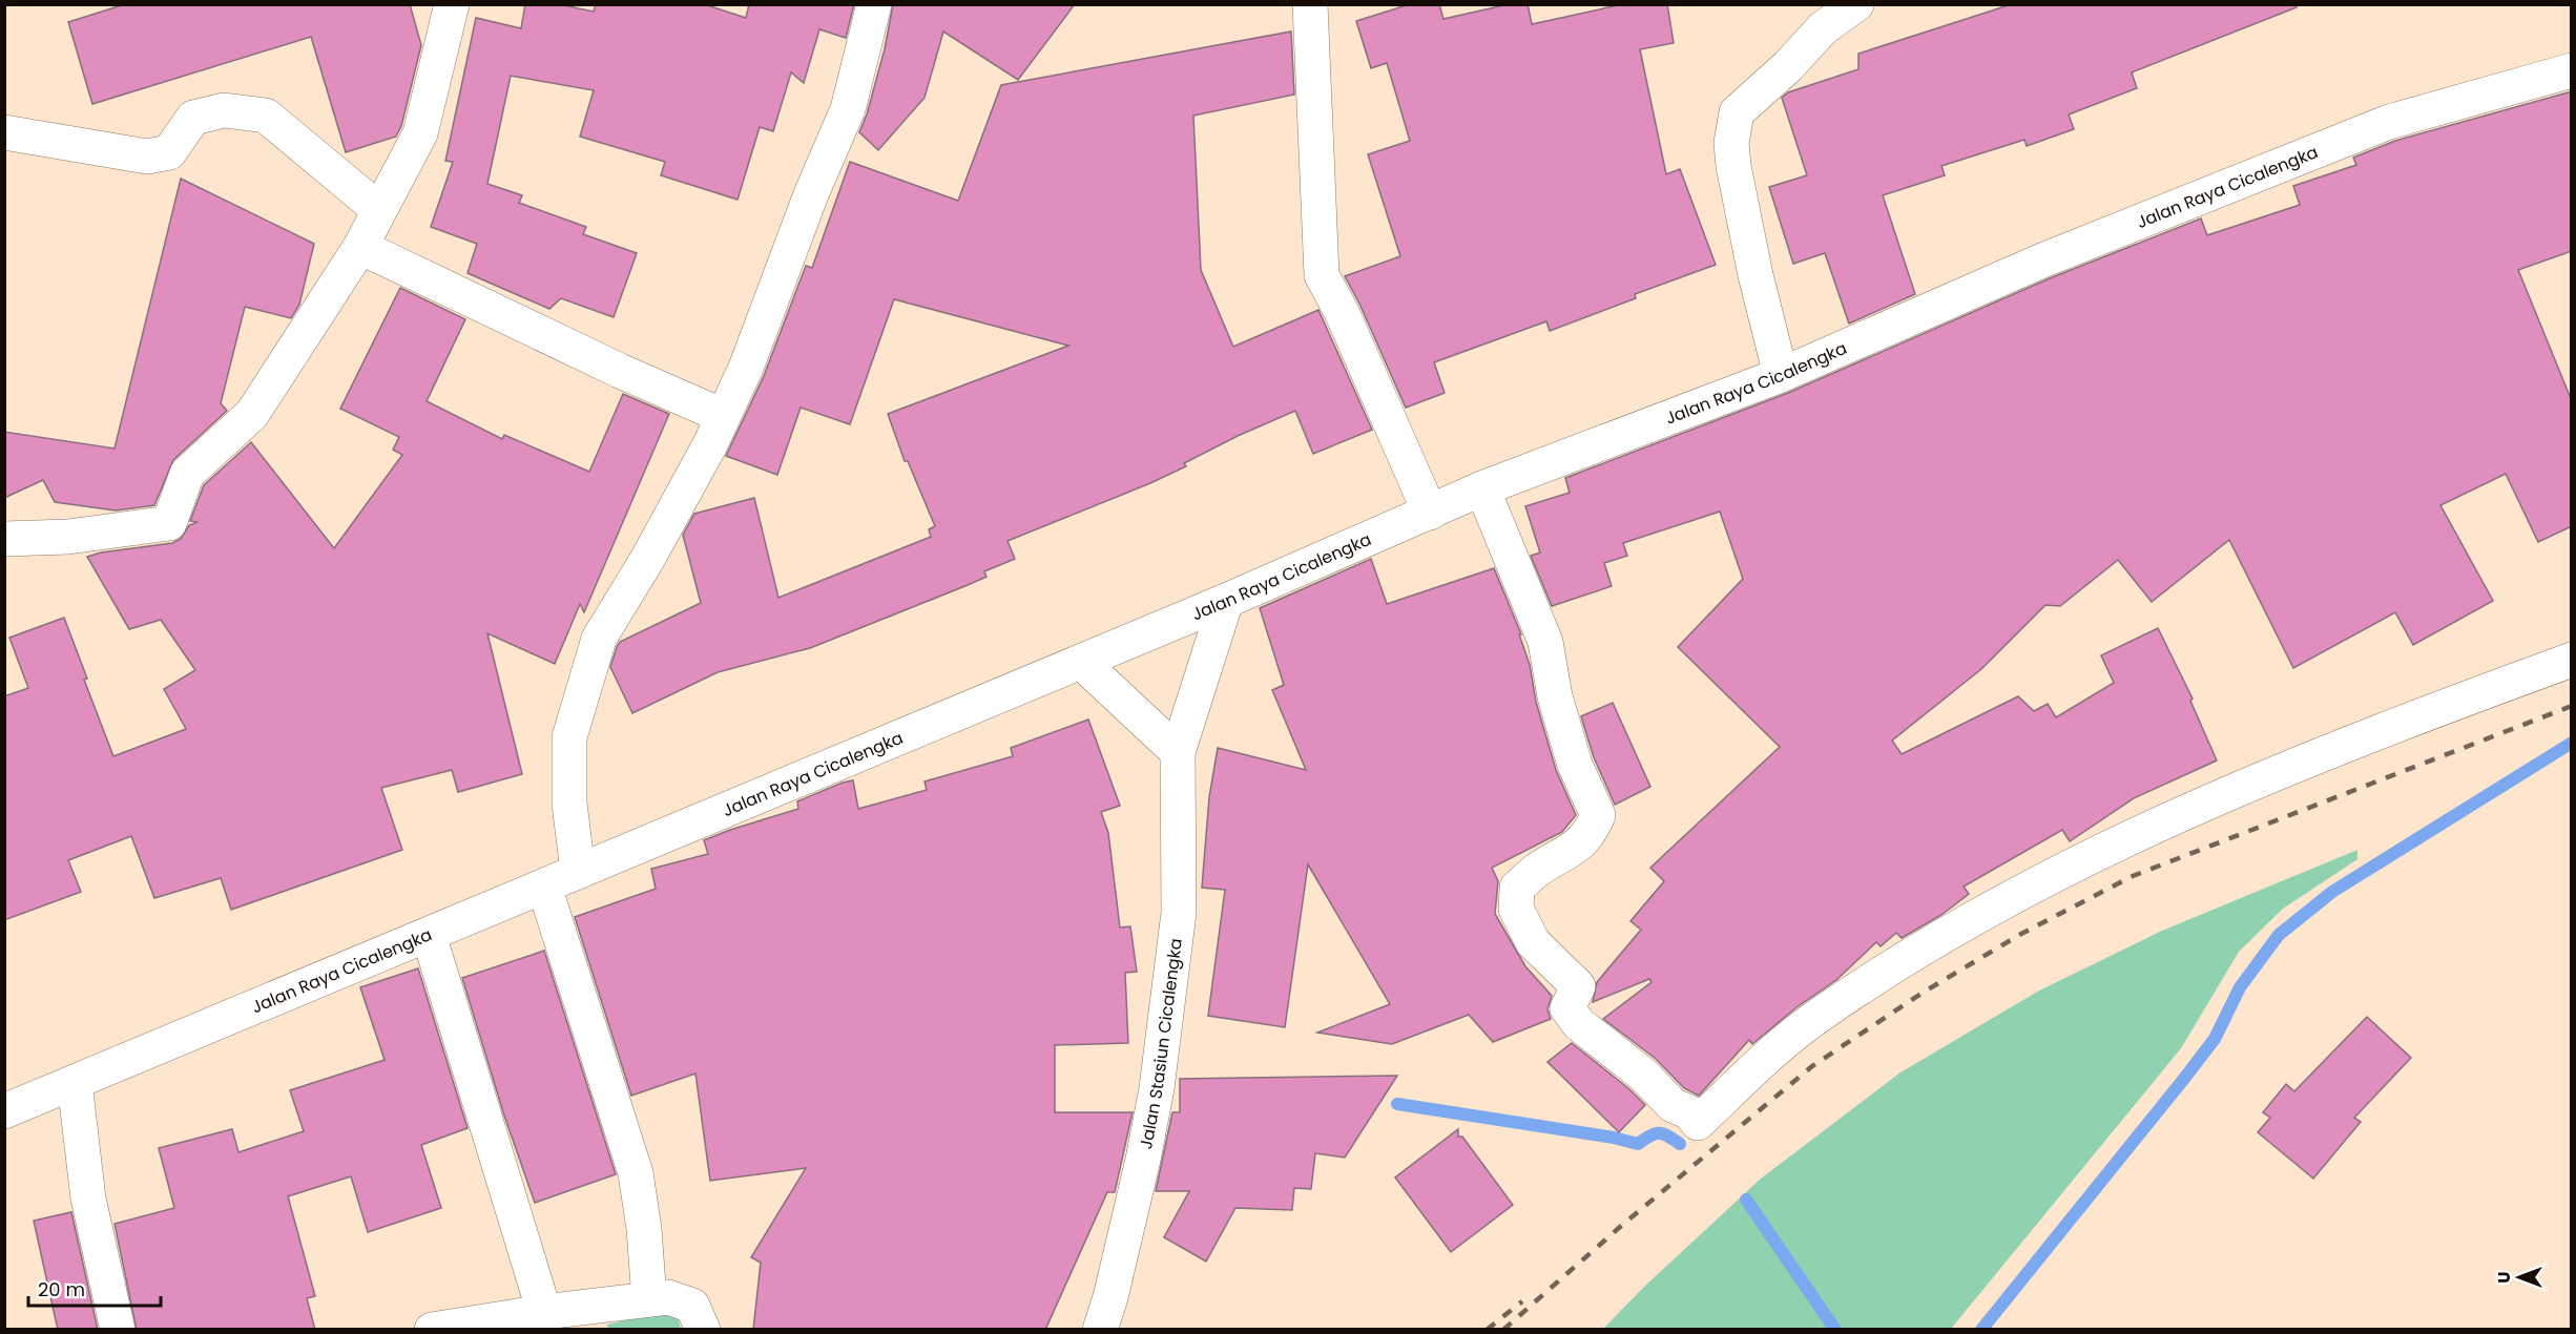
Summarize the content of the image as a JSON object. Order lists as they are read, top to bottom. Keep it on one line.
{"streets":{"street":["Jalan Raya Cicalengka","Jalan Stasiun Cicalengka"]},"crossings":[["Jalan Raya Cicalengka","Jalan Stasiun Cicalengka"]],"scale_bar":"20 m","north":"left"}
